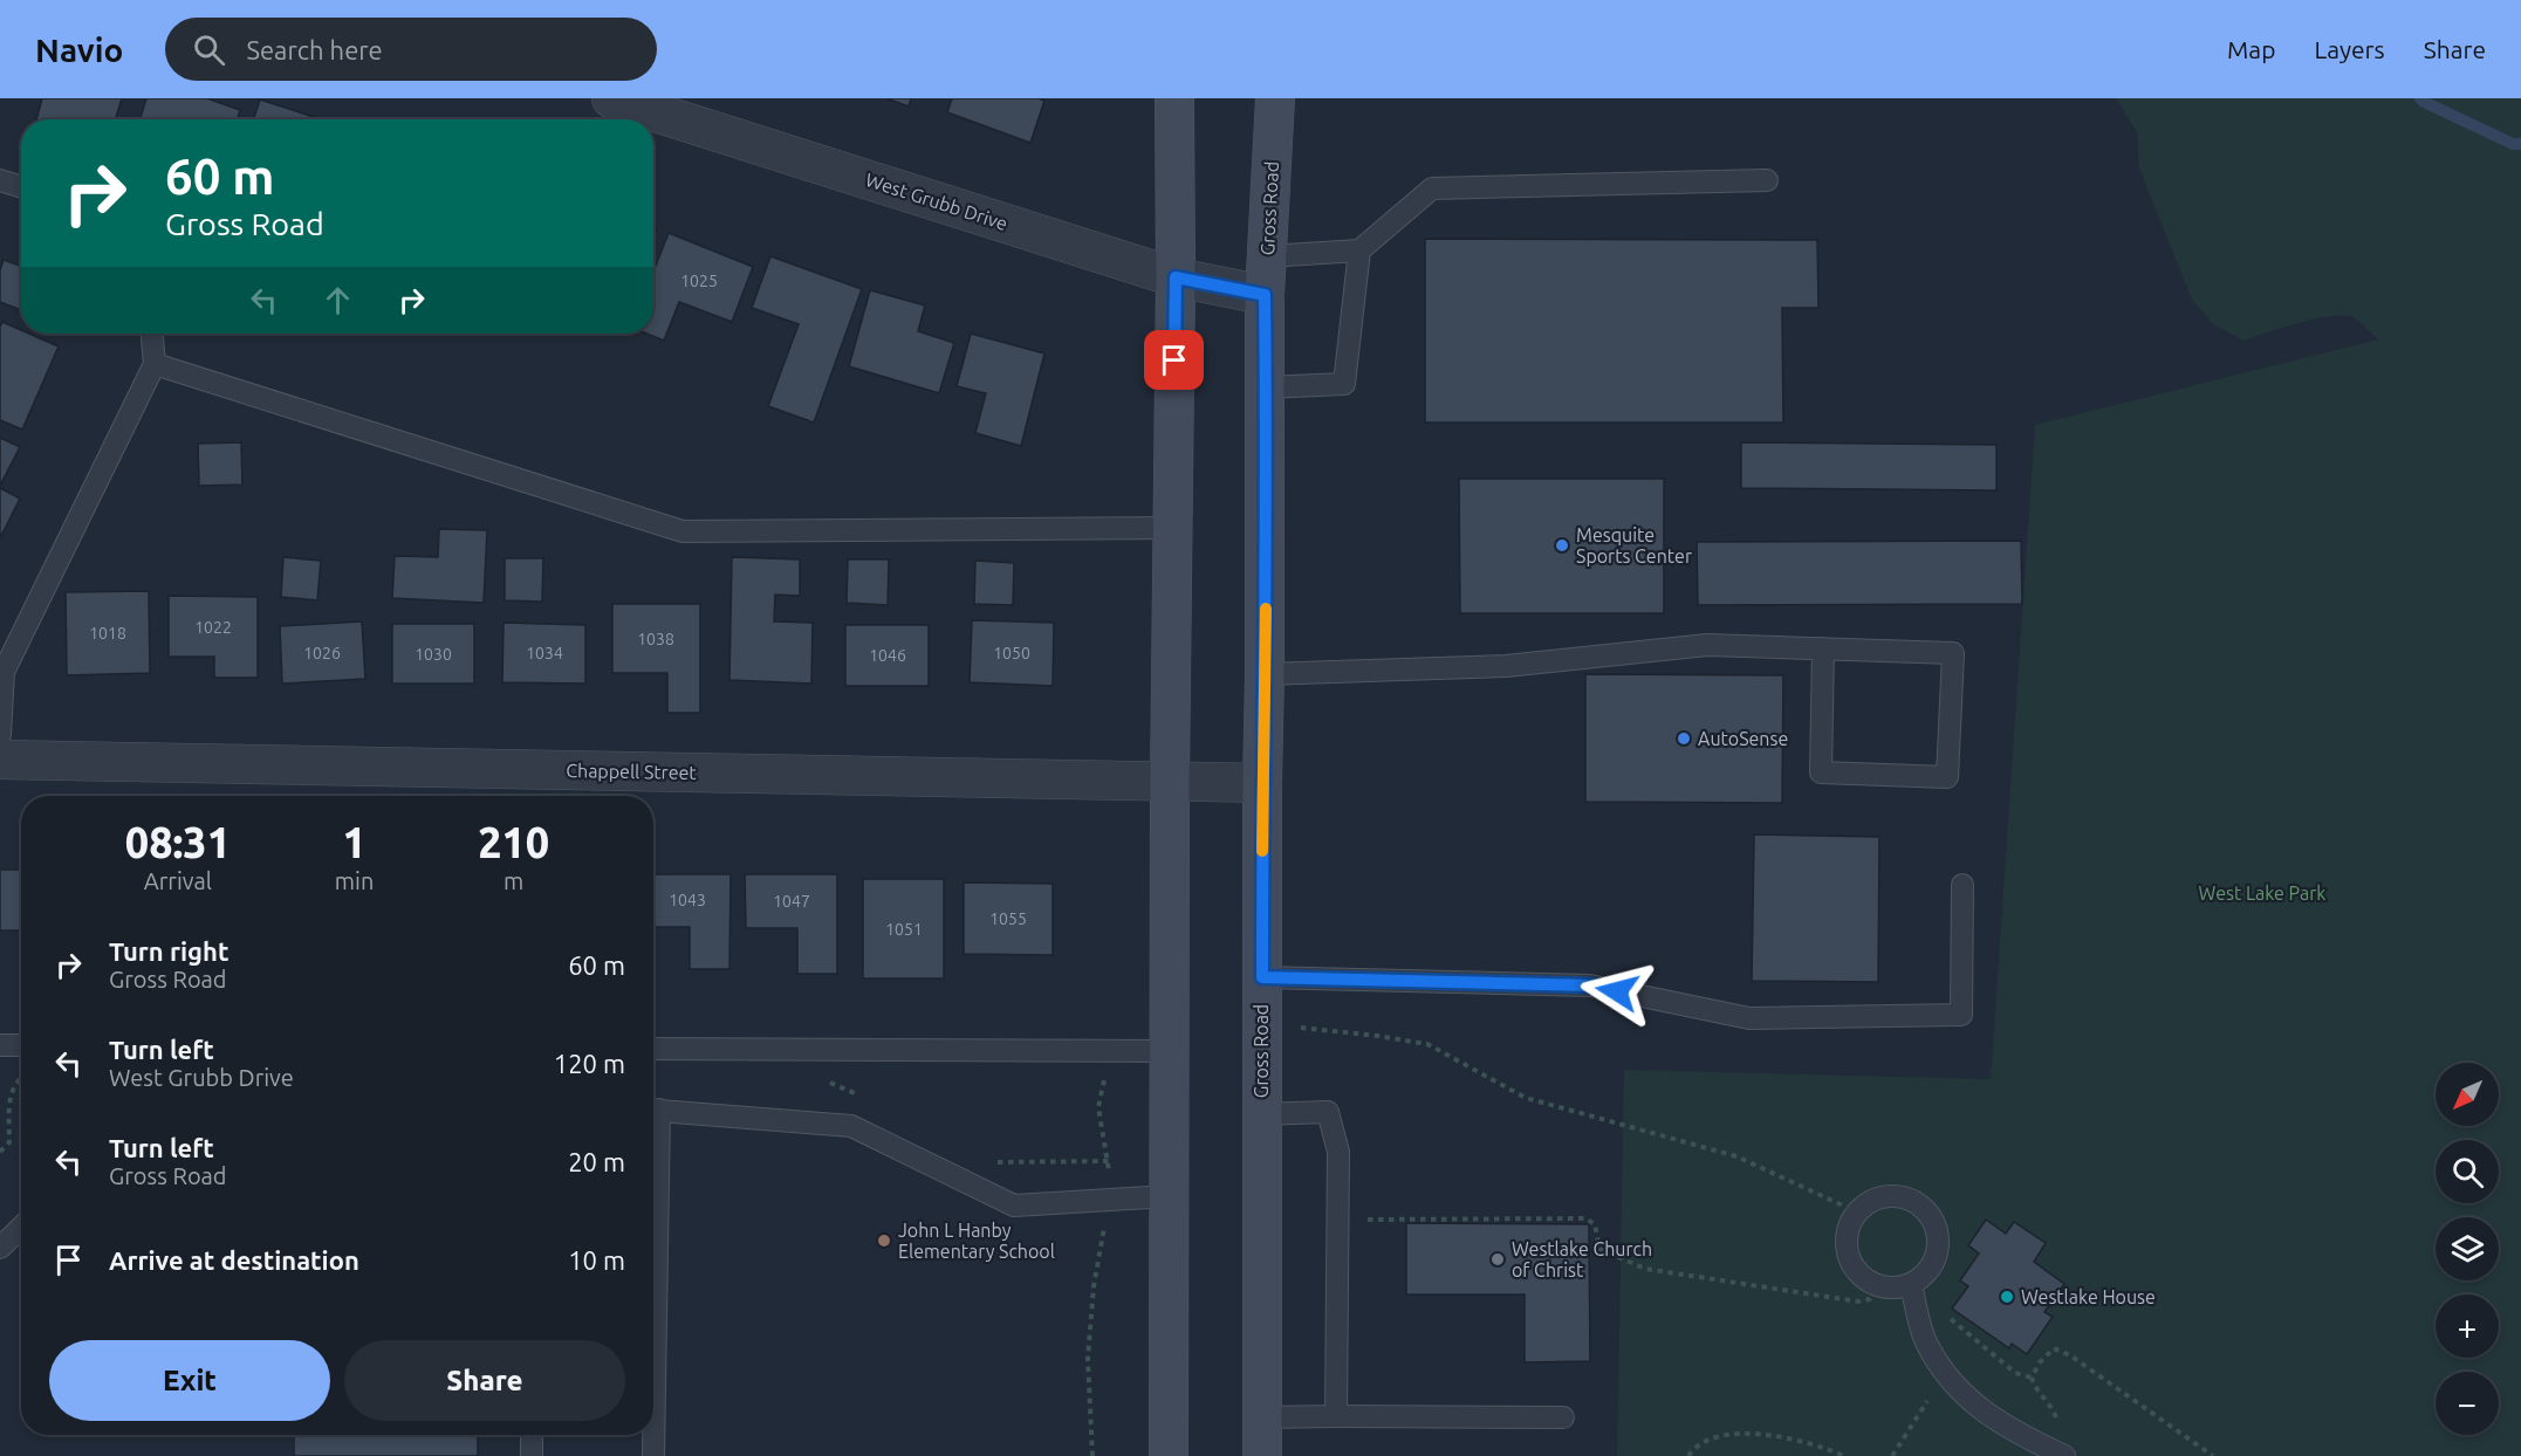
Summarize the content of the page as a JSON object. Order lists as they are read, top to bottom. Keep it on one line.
{"streets":{"main road":["Gross Road"],"street":["West Grubb Drive","Chappell Street"]},"crossings":[["West Grubb Drive","Gross Road"],["Gross Road","Chappell Street"]],"parks":["West Lake Park"],"places":["Mesquite Sports Center","AutoSense","John L Hanby Elementary School","Westlake Church of Christ","Westlake House"],"house_numbers":["1025","1022","1018","1038","1026","1034","1050","1030","1046","1043","1047","1055","1051"],"north":"bottom left","page":{"header":"Navio","search":"Search here","nav":["Map","Layers","Share"],"turn":["60 m","Gross Road"],"eta":["08:31","Arrival","1","min","210","m"],"list":[{"name":"Turn right","note":"Gross Road","value":"60 m"},{"name":"Turn left","note":"West Grubb Drive","value":"120 m"},{"name":"Turn left","note":"Gross Road","value":"20 m"},{"name":"Arrive at destination","value":"10 m"}],"map_buttons":["+","−"],"buttons":["Exit","Share"]}}
